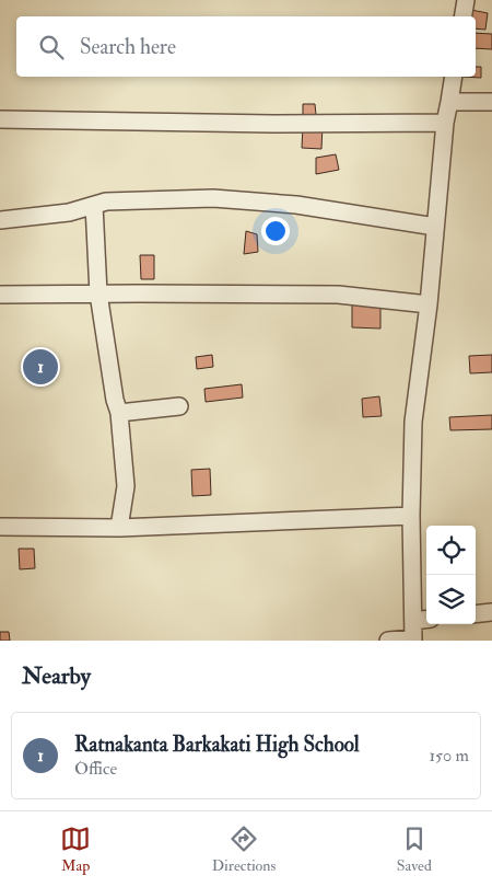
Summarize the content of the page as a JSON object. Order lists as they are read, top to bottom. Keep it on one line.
{"page":{"search":"Search here","pins":"1","heading":"Nearby","list":[{"mark":"1","name":"Ratnakanta Barkakati High School","note":"Office","value":"150 m"}],"nav":["Map","Directions","Saved"]}}
